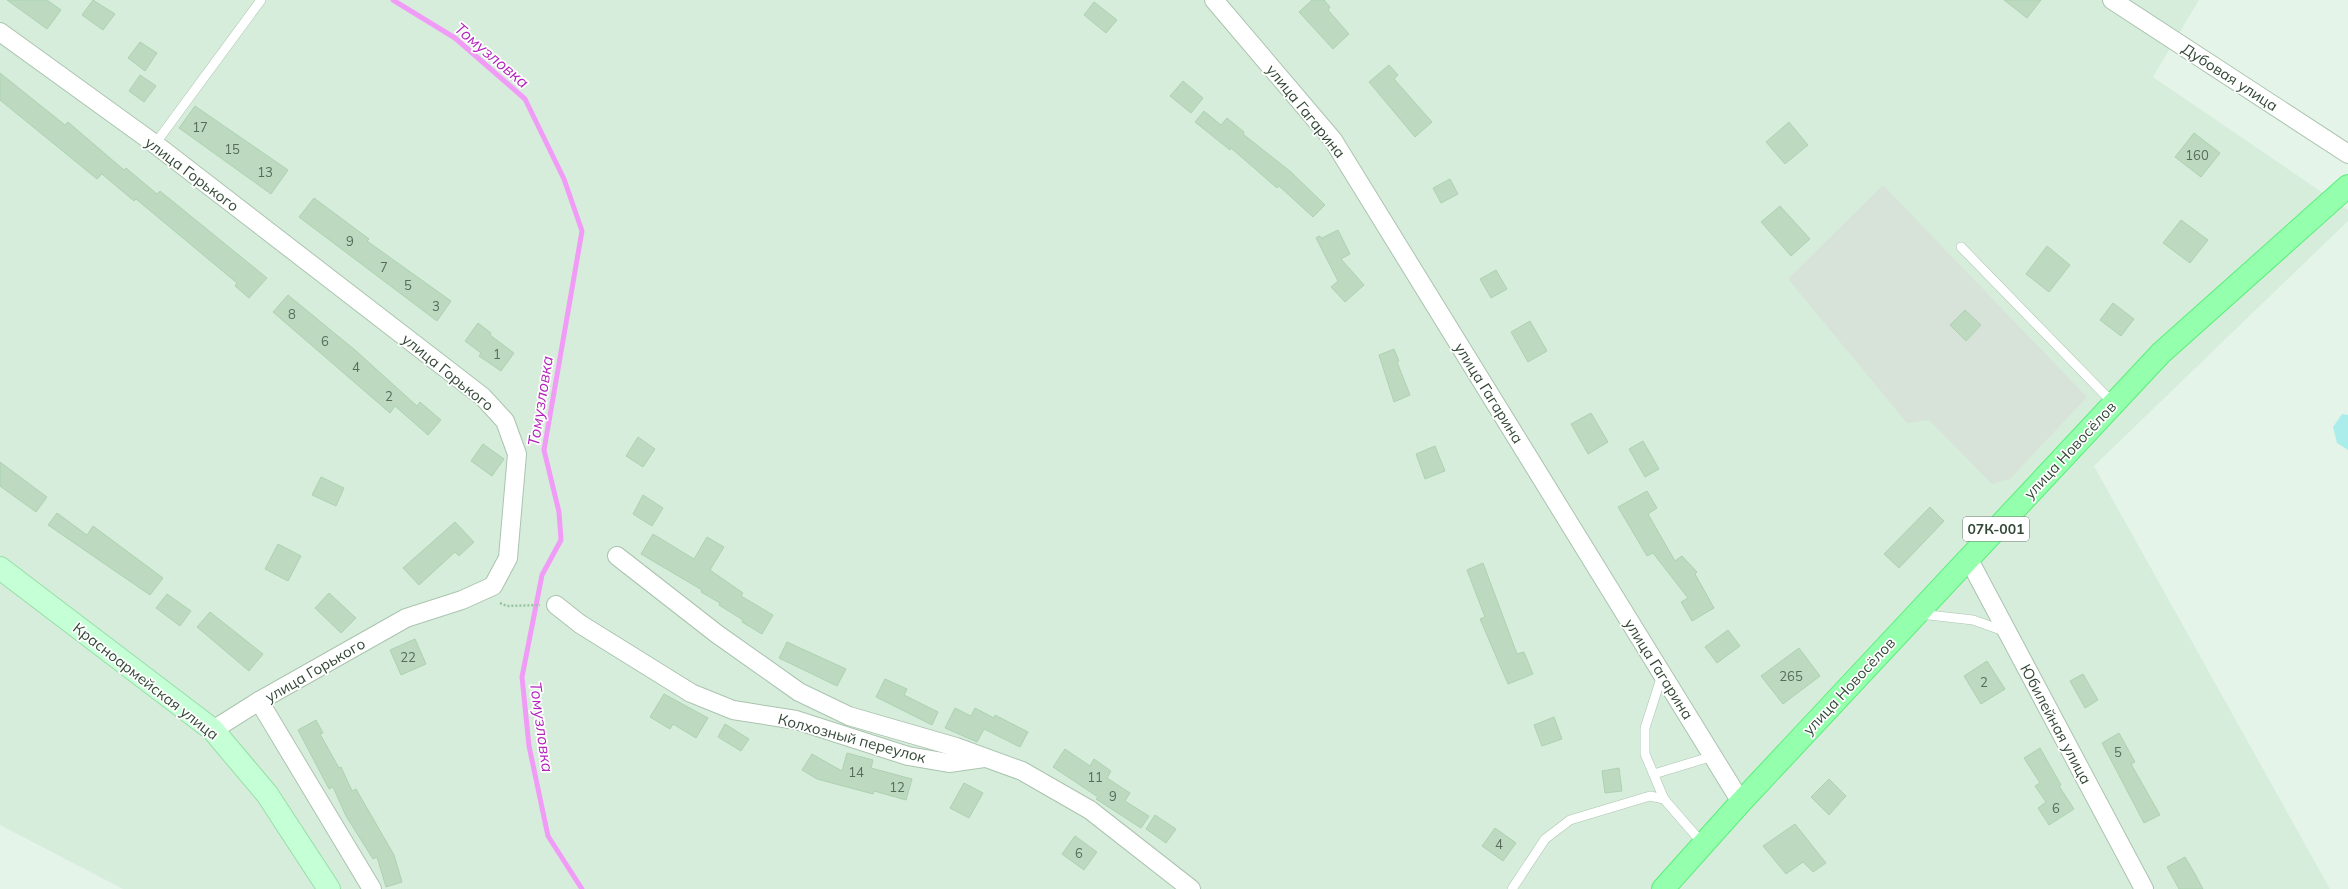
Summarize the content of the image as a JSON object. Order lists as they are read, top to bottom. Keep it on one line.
{"streets":{"main road":["улица Новосёлов","07К-001","Красноармейская улица"],"street":["Дубовая улица","улица Гагарина","улица Горького","Юбилейная улица","Колхозный переулок"]},"crossings":[["улица Гагарина","улица Новосёлов"],["улица Горького","Красноармейская улица"],["улица Новосёлов","Юбилейная улица"]],"water":["Томузловка"],"house_numbers":["17","15","160","13","9","7","5","3","8","6","1","4","2","22","265","2","5","14","11","12","9","6","4","6"]}
